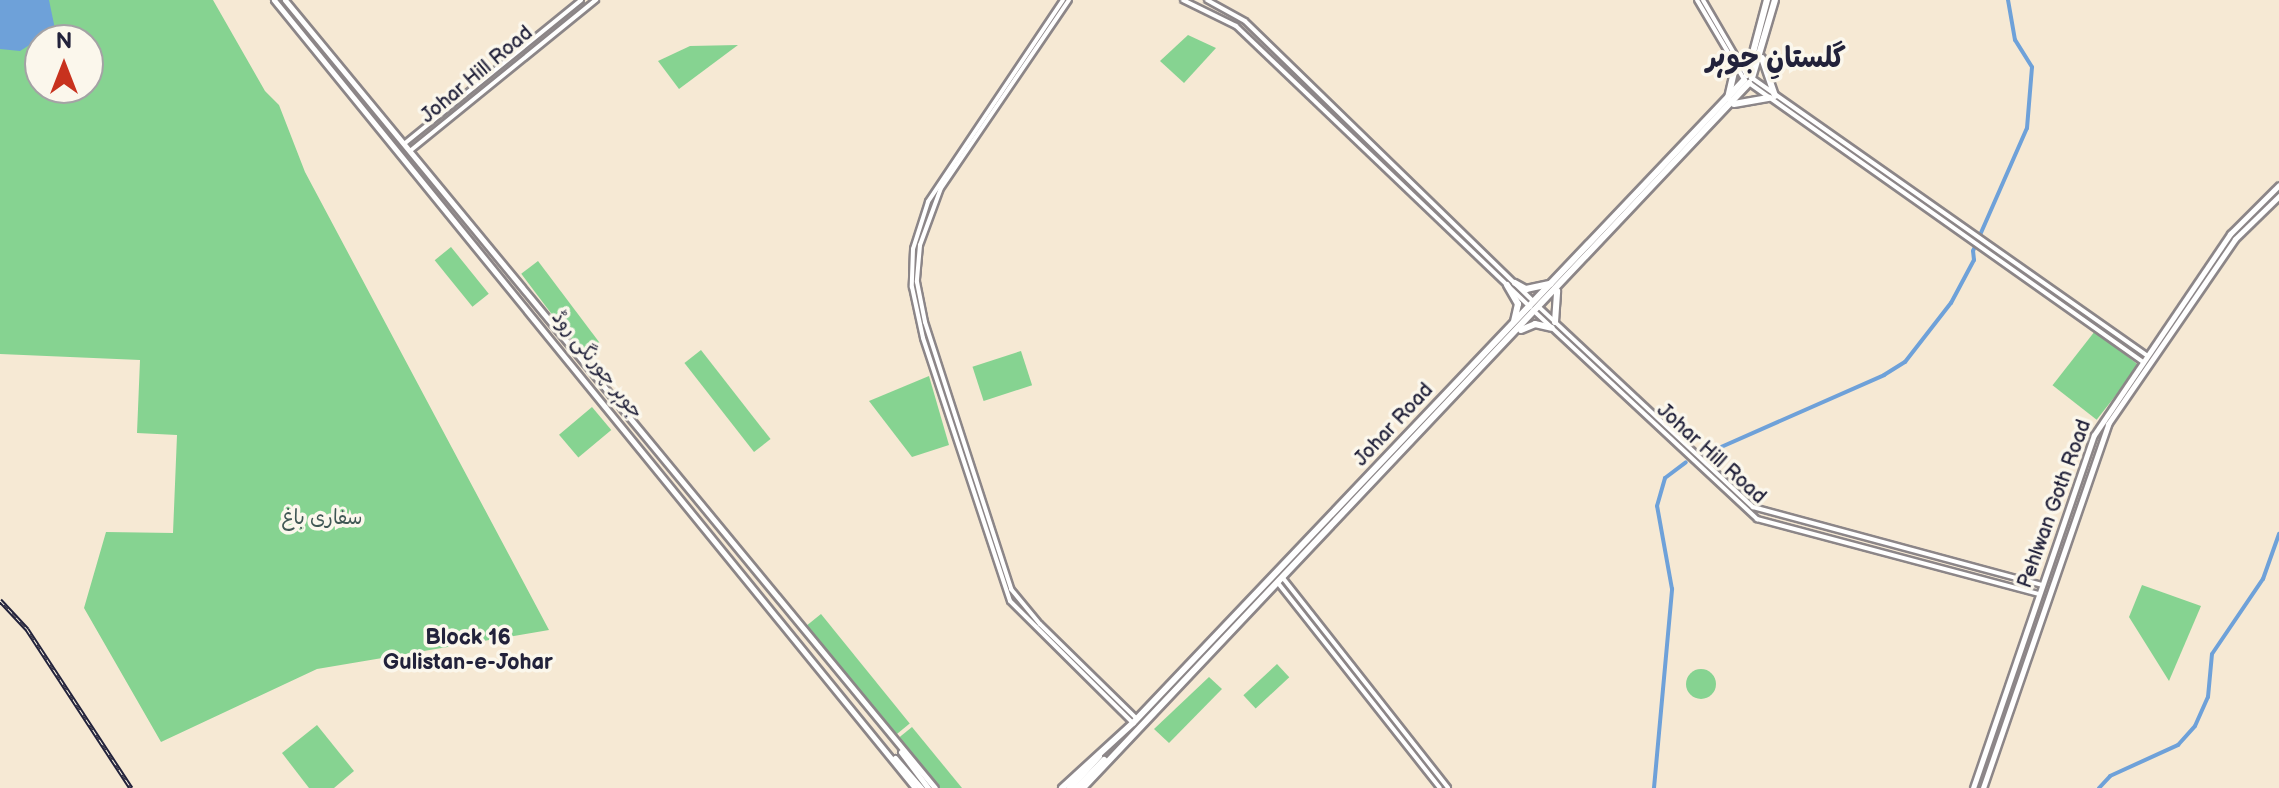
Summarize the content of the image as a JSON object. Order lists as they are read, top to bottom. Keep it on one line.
{"streets":{"main road":["جوہر چورنگی روڈ","Johar Road","Pehlwan Goth Road"],"street":["Johar Hill Road"]},"crossings":[["Johar Hill Road","جوہر چورنگی روڈ"],["Johar Hill Road","Pehlwan Goth Road"]],"districts":["گلستانِ جوہر","Block 16 Gulistan-e-Johar"],"parks":["سفاری باغ"],"north":"top"}
